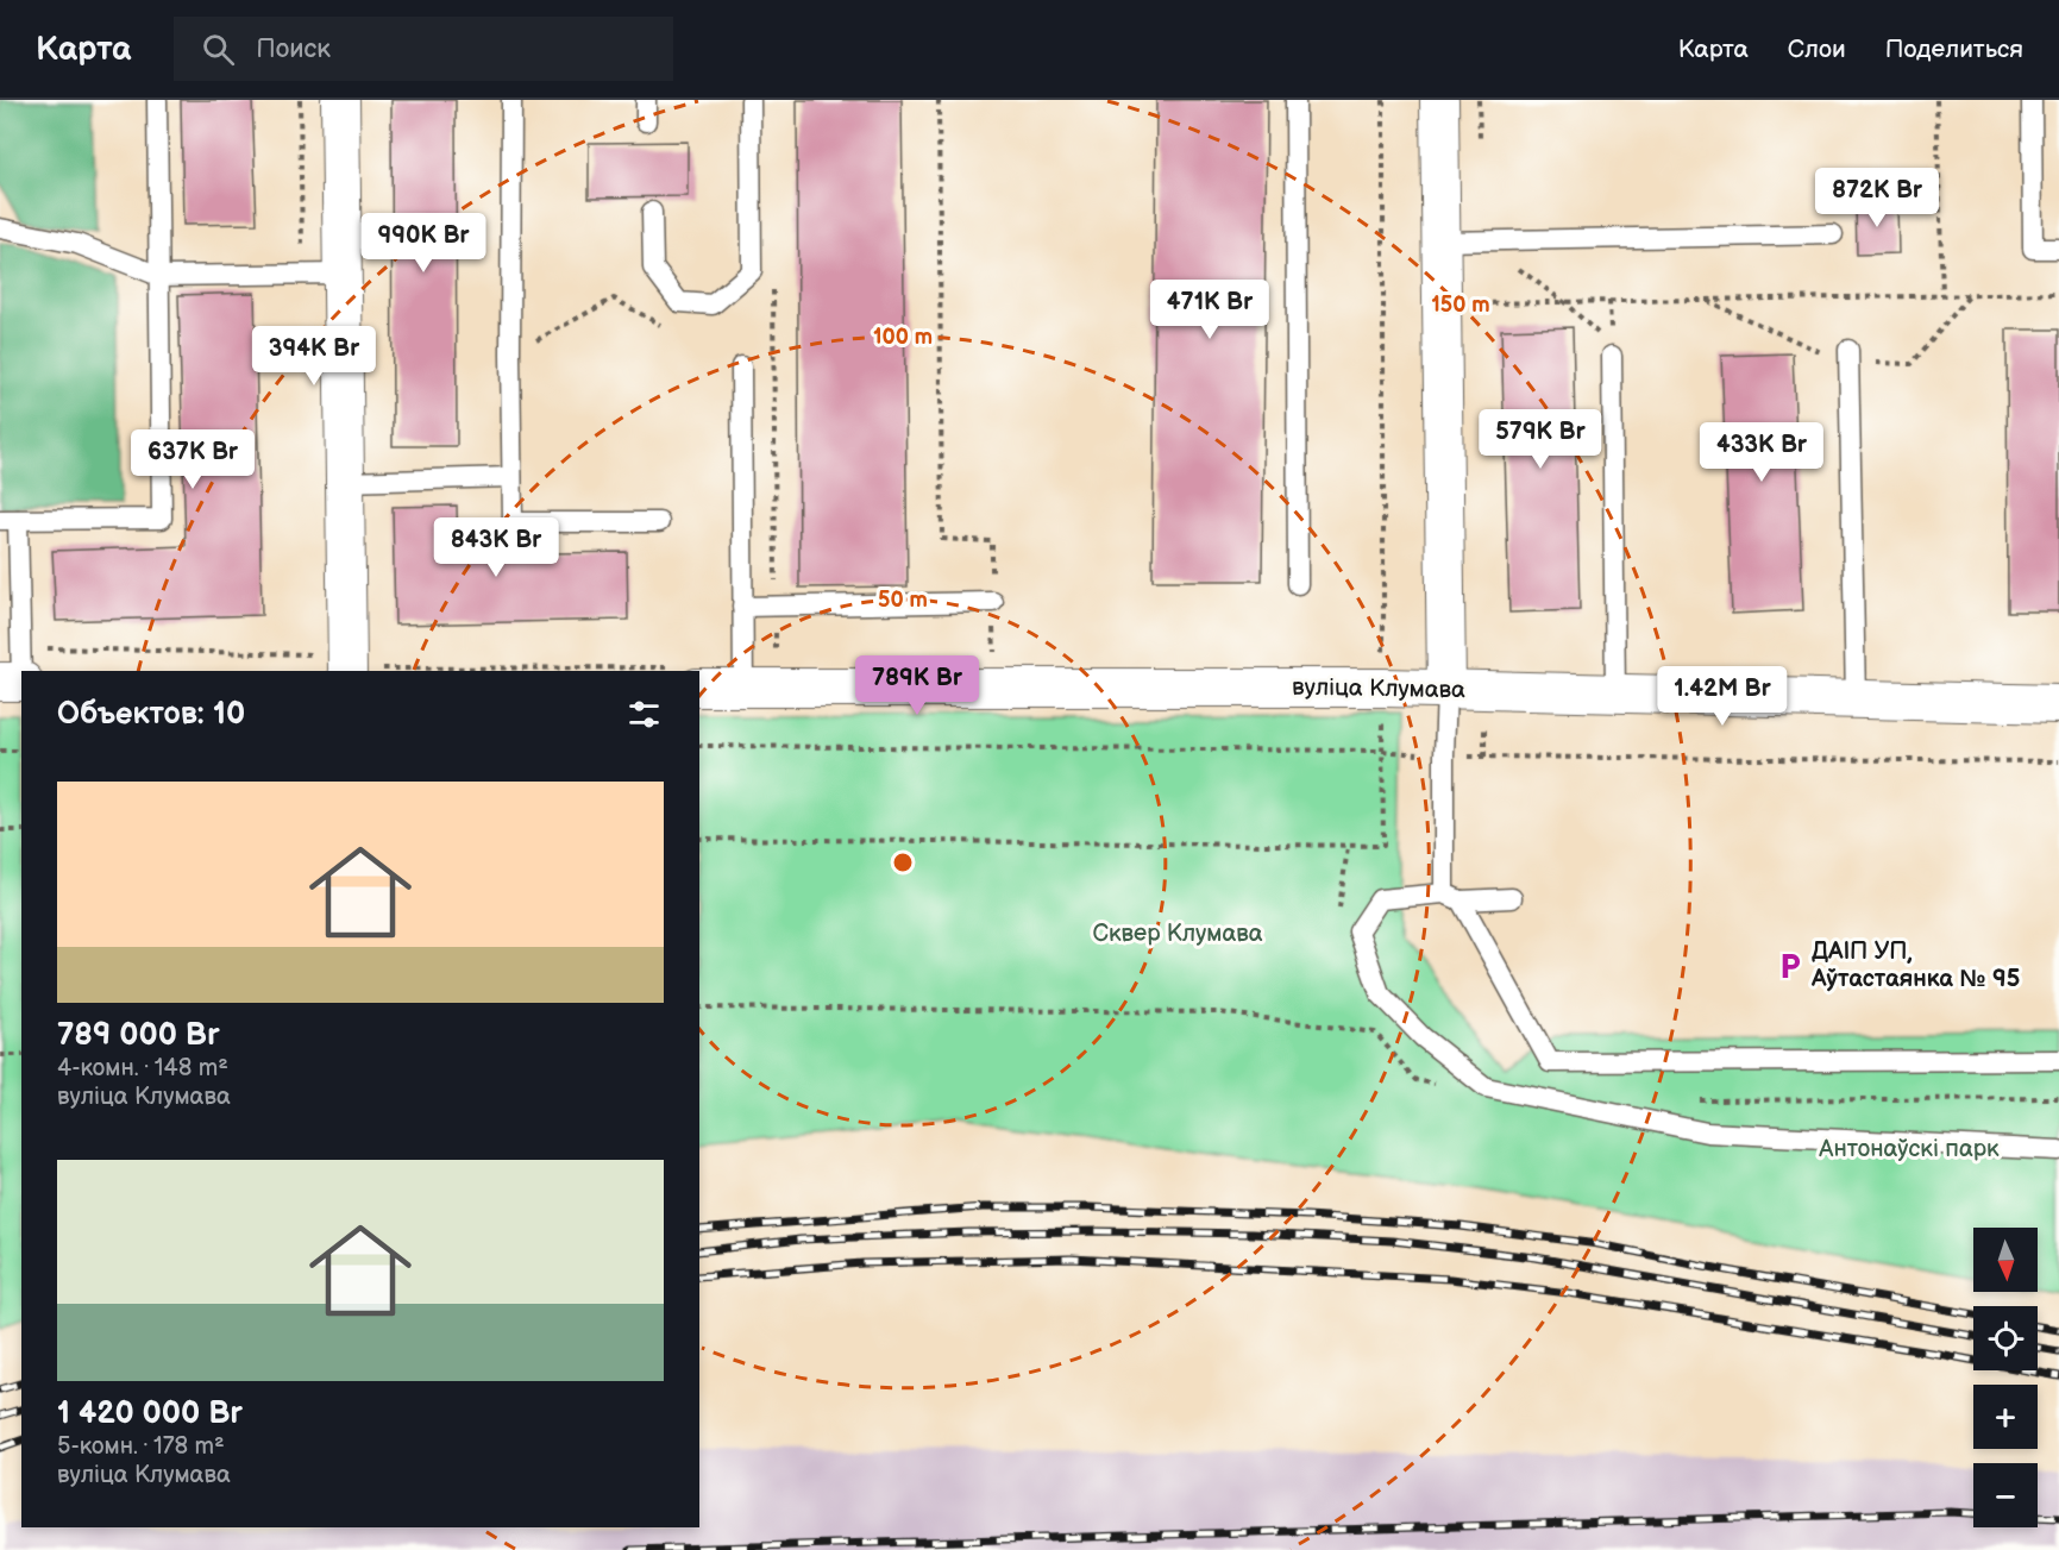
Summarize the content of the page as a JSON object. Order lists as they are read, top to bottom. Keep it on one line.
{"streets":{"street":["вуліца Клумава"]},"parks":["Сквер Клумава","Антонаўскі парк"],"places":{"parking":["ДАІП УП, Аўтастаянка № 95"]},"north":"bottom","page":{"header":"Карта","search":"Поиск","nav":["Карта","Слои","Поделиться"],"price":["872K Br","990K Br","471K Br","394K Br","579K Br","433K Br","637K Br","843K Br","789K Br","1.42M Br"],"heading":"Объектов: 10","list":[{"name":"789 000 Br","note":"4-комн. · 148 m² · вуліца Клумава"},{"name":"1 420 000 Br","note":"5-комн. · 178 m² · вуліца Клумава"}],"map_buttons":["+","−"]},"rings":["150 m","100 m","50 m"]}
